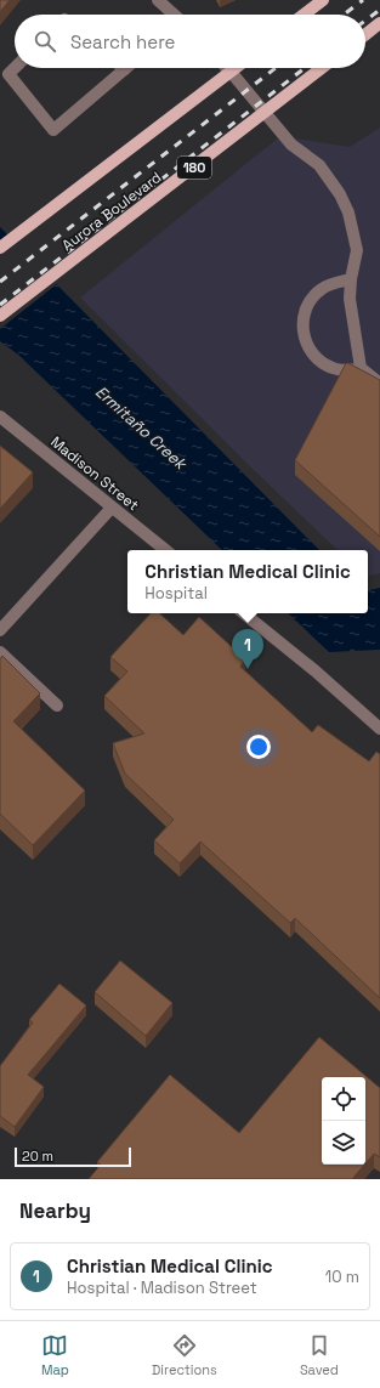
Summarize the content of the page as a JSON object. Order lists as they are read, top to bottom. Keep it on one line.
{"streets":{"main road":["180","Aurora Boulevard"],"street":["Madison Street"]},"water":["Ermitaño Creek"],"scale_bar":"20 m","page":{"search":"Search here","popup":["Christian Medical Clinic","Hospital"],"pins":"1","scale":"20 m","heading":"Nearby","list":[{"mark":"1","name":"Christian Medical Clinic","note":"Hospital · Madison Street","value":"10 m"}],"nav":["Map","Directions","Saved"]}}
